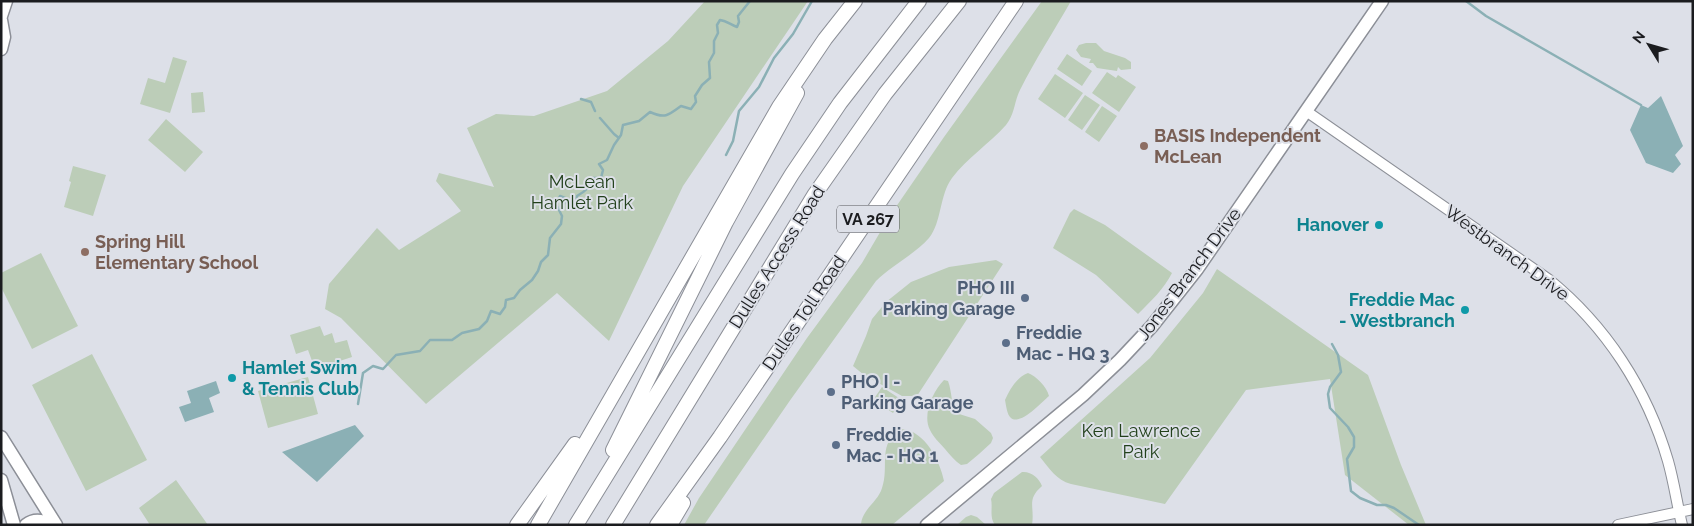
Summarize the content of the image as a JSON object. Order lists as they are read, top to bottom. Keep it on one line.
{"streets":{"highway":["VA 267","Dulles Access Road","Dulles Toll Road"],"main road":["Jones Branch Drive"],"street":["Westbranch Drive"]},"crossings":[["Westbranch Drive","Jones Branch Drive"]],"parks":["McLean Hamlet Park","Ken Lawrence Park"],"places":["BASIS Independent McLean","Hanover","Spring Hill Elementary School","PHO III Parking Garage","Freddie Mac - Westbranch","Freddie Mac - HQ 3","Hamlet Swim & Tennis Club","PHO I - Parking Garage","Freddie Mac - HQ 1"],"north":"top left"}
